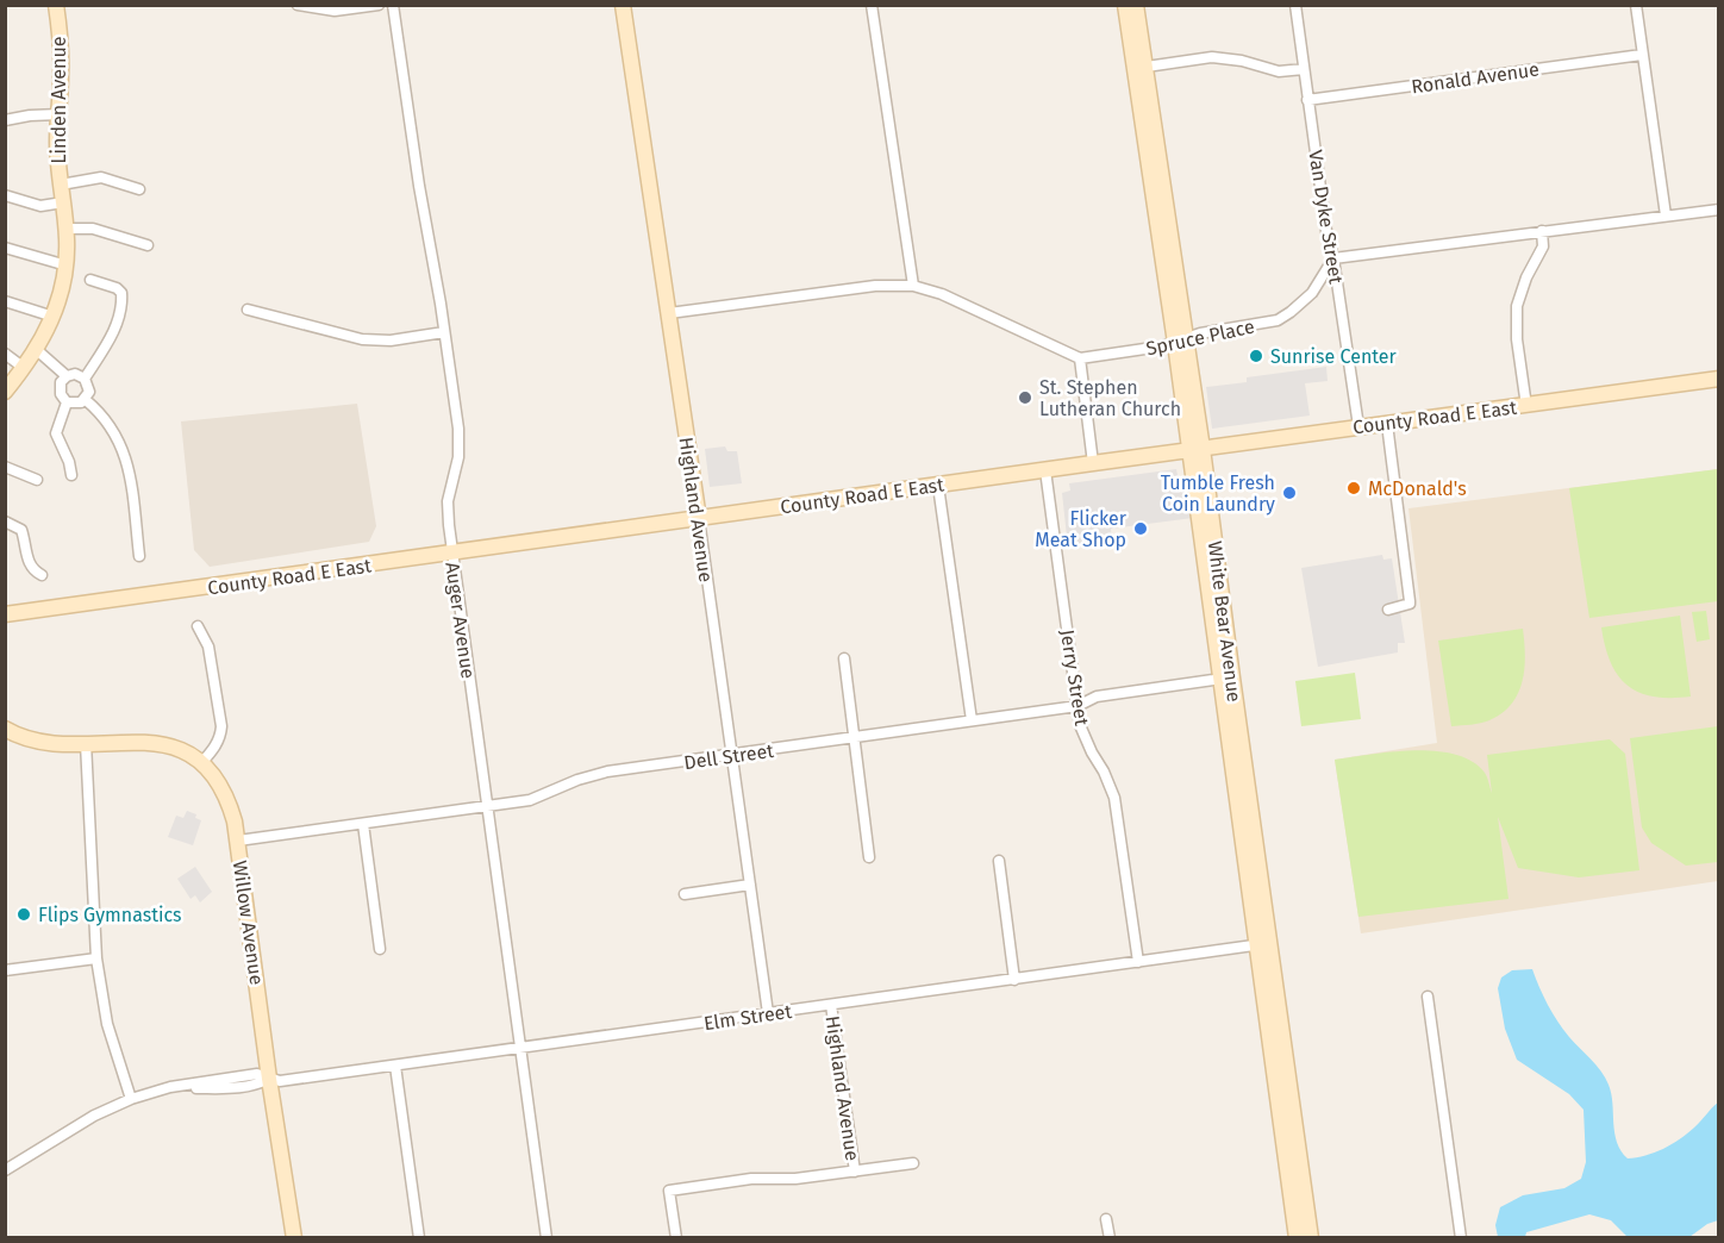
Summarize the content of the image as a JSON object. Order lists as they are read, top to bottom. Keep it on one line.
{"streets":{"main road":["Linden Avenue","County Road E East","Highland Avenue","White Bear Avenue","Willow Avenue"],"street":["Ronald Avenue","Van Dyke Street","Spruce Place","Auger Avenue","Jerry Street","Dell Street","Elm Street"]},"crossings":[["Ronald Avenue","Van Dyke Street"],["Van Dyke Street","Spruce Place"],["Van Dyke Street","County Road E East"],["Spruce Place","White Bear Avenue"],["County Road E East","Highland Avenue"],["County Road E East","Auger Avenue"],["County Road E East","White Bear Avenue"],["County Road E East","Jerry Street"],["Highland Avenue","Dell Street"],["Highland Avenue","Elm Street"],["Auger Avenue","Dell Street"],["Auger Avenue","Elm Street"],["White Bear Avenue","Dell Street"],["White Bear Avenue","Elm Street"],["Jerry Street","Dell Street"],["Jerry Street","Elm Street"],["Dell Street","Willow Avenue"],["Willow Avenue","Elm Street"]],"places":["Sunrise Center","St. Stephen Lutheran Church","McDonald's","Tumble Fresh Coin Laundry","Flicker Meat Shop","Flips Gymnastics"]}
